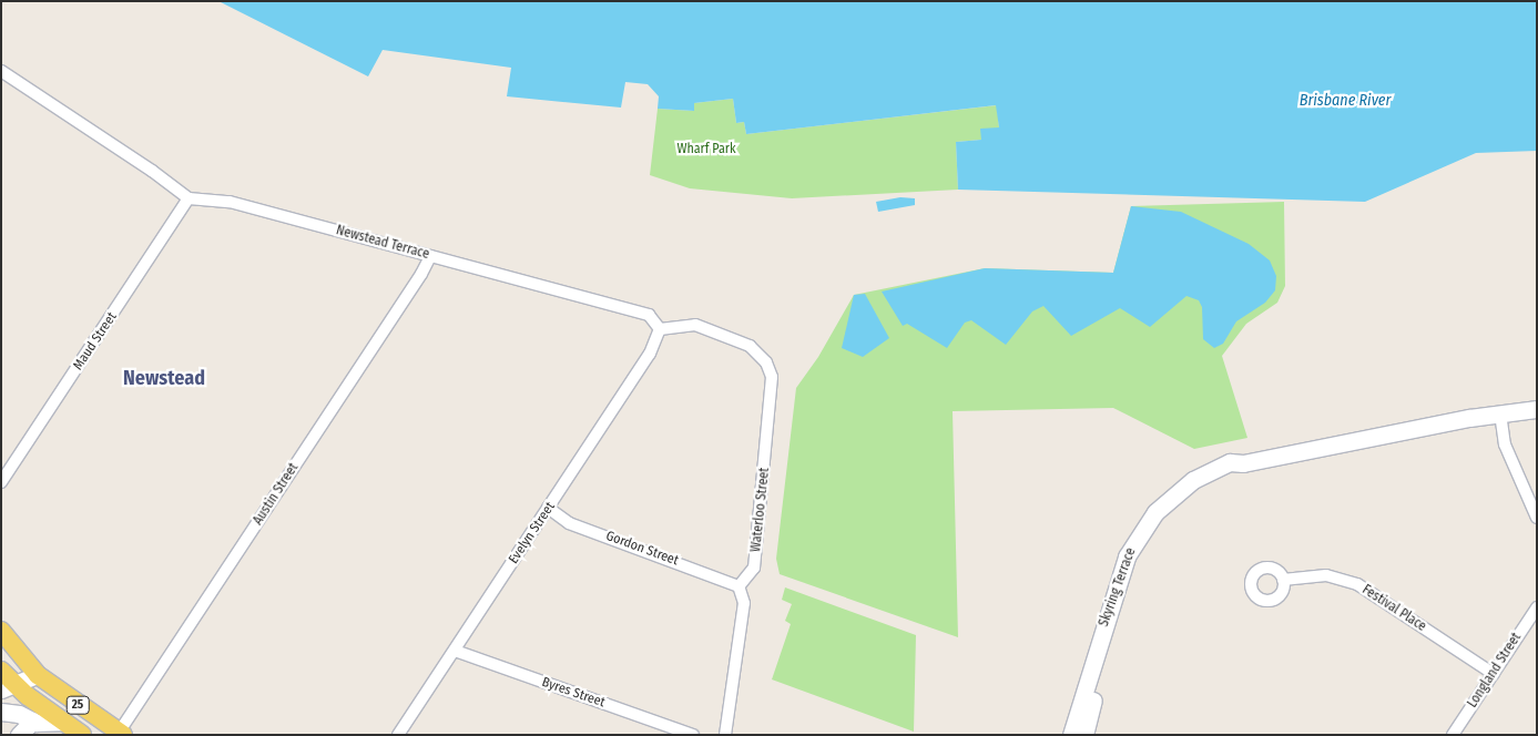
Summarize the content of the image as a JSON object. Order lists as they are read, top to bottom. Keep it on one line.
{"streets":{"main road":["25"],"street":["Newstead Terrace","Maud Street","Austin Street","Waterloo Street","Evelyn Street","Gordon Street","Skyring Terrace","Festival Place","Longland Street","Byres Street"]},"crossings":[["Newstead Terrace","Maud Street"],["Newstead Terrace","Austin Street"],["Newstead Terrace","Waterloo Street"],["Newstead Terrace","Evelyn Street"],["Austin Street","25"],["Waterloo Street","Evelyn Street"],["Waterloo Street","Gordon Street"],["Evelyn Street","Gordon Street"],["Evelyn Street","Byres Street"],["Festival Place","Longland Street"]],"districts":["Newstead"],"water":["Brisbane River"],"parks":["Wharf Park"]}
